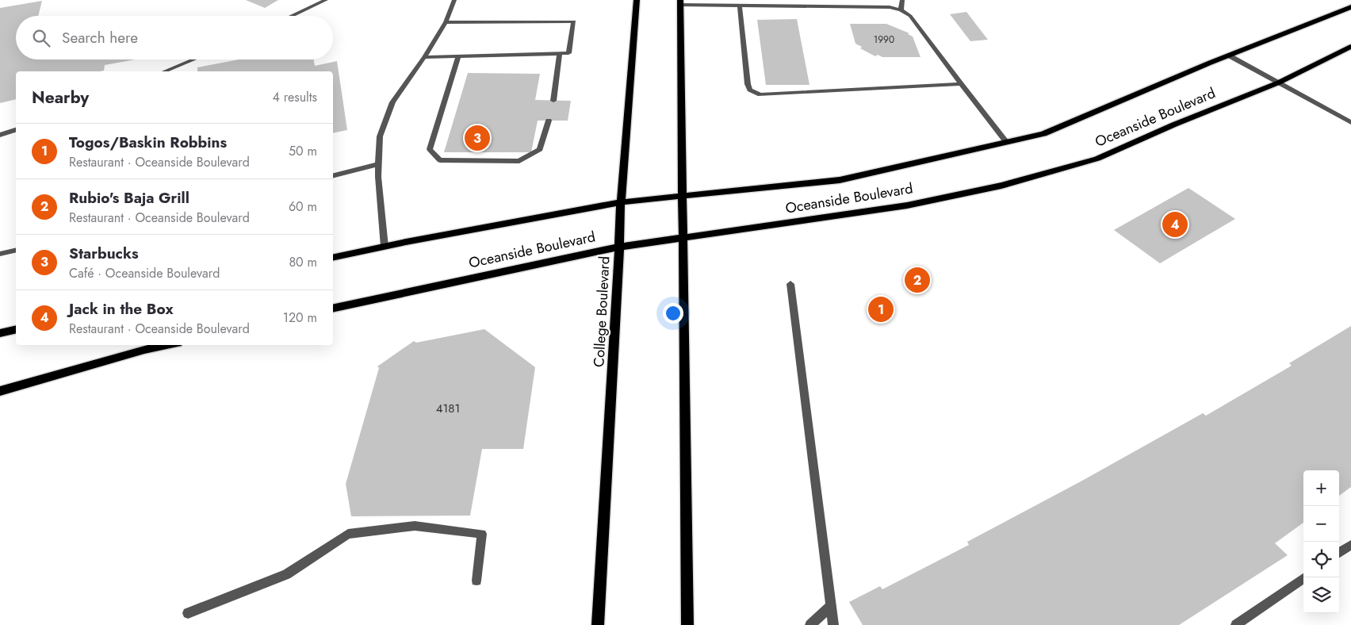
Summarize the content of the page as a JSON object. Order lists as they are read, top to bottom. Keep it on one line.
{"streets":{"main road":["Oceanside Boulevard","College Boulevard"]},"crossings":[["Oceanside Boulevard","College Boulevard"]],"house_numbers":["1990","4181"],"page":{"search":"Search here","heading":["Nearby","4 results"],"list":[{"mark":"1","name":"Togos/Baskin Robbins","note":"Restaurant · Oceanside Boulevard","value":"50 m"},{"mark":"2","name":"Rubio's Baja Grill","note":"Restaurant · Oceanside Boulevard","value":"60 m"},{"mark":"3","name":"Starbucks","note":"Café · Oceanside Boulevard","value":"80 m"},{"mark":"4","name":"Jack in the Box","note":"Restaurant · Oceanside Boulevard","value":"120 m"}],"pins":["3","4","2","1"],"map_buttons":["+","−"]}}
